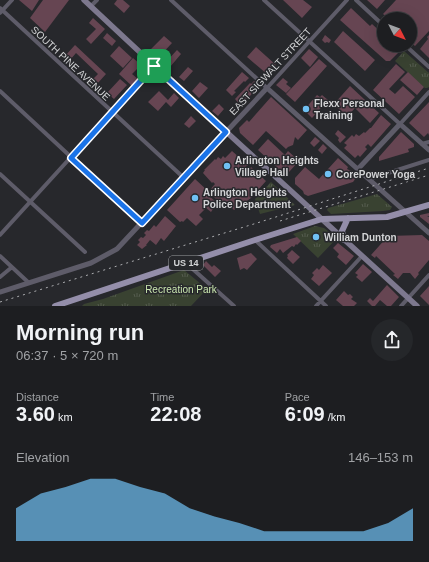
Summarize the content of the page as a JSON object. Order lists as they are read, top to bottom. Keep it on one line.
{"streets":{"main road":["US 14"],"street":["SOUTH PINE AVENUE","EAST SIGWALT STREET"]},"crossings":[["SOUTH PINE AVENUE","EAST SIGWALT STREET"]],"parks":["Recreation Park"],"places":["Flexx Personal Training","Arlington Heights Village Hall","CorePower Yoga","Arlington Heights Police Department","William Dunton"],"north":"bottom right","page":{"heading":["Morning run","06:37 · 5 × 720 m"],"stats":[["Distance","3.60 km"],["Time","22:08"],["Pace","6:09 /km"]],"chart":["Elevation","146–153 m"]}}
